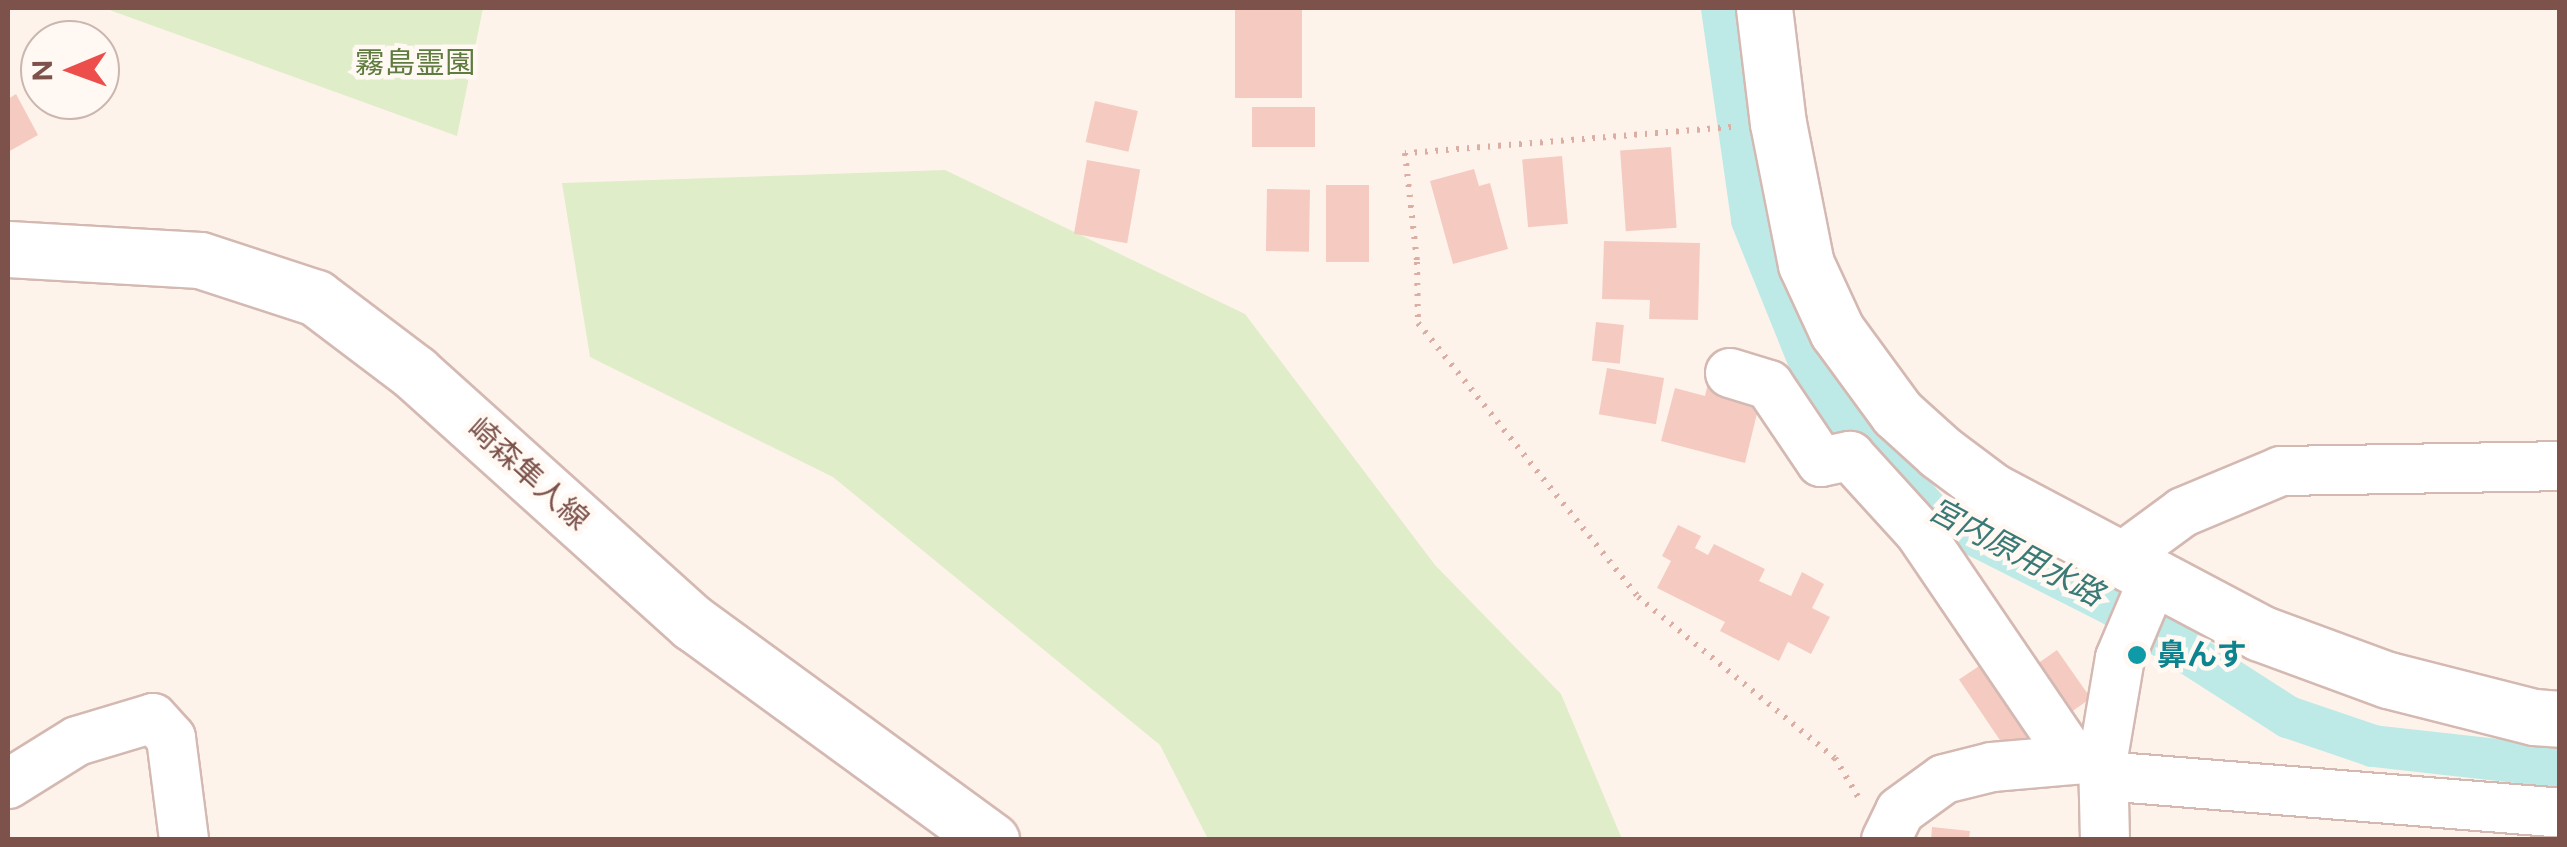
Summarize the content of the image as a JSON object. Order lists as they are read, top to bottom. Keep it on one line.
{"streets":{"main road":["崎森隼人線"]},"water":["宮内原用水路"],"parks":["霧島霊園"],"places":["鼻んす"],"north":"left"}
